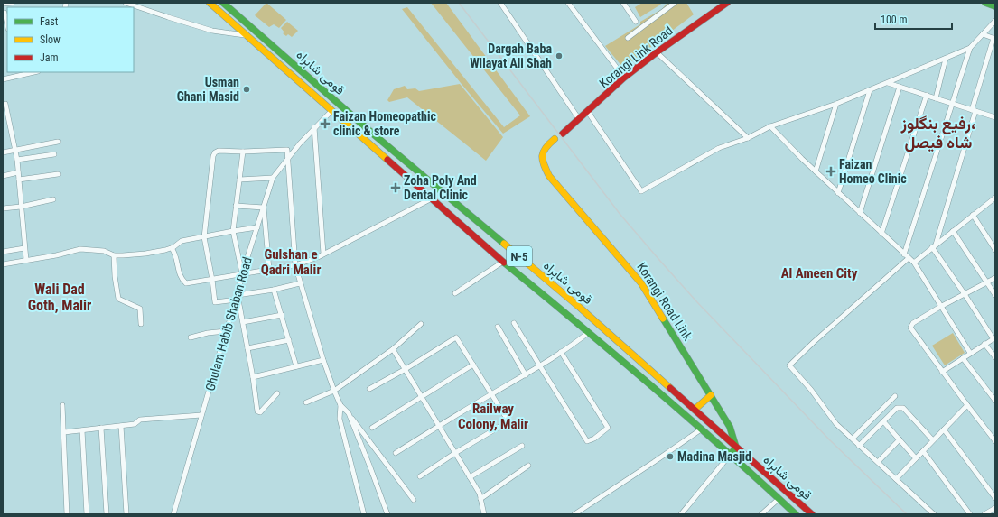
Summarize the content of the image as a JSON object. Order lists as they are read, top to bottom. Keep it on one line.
{"streets":{"main road":["Korangi Link Road","قومی شاہراہ","N-5","Korangi Road Link"],"street":["Ghulam Habib Shaban Road"]},"crossings":[["قومی شاہراہ","Korangi Road Link"],["قومی شاہراہ","Ghulam Habib Shaban Road"]],"districts":["رفیع بنگلوز، شاہ فیصل","Gulshan e Qadri Malir","Al Ameen City","Wali Dad Goth, Malir","Railway Colony, Malir"],"places":{"other":["Dargah Baba Wilayat Ali Shah","Usman Ghani Masid","Madina Masjid"],"health":["Faizan Homeopathic clinic & store","Faizan Homeo Clinic","Zoha Poly And Dental Clinic"]},"legend":["Fast","Slow","Jam"],"scale_bar":"100 m"}
